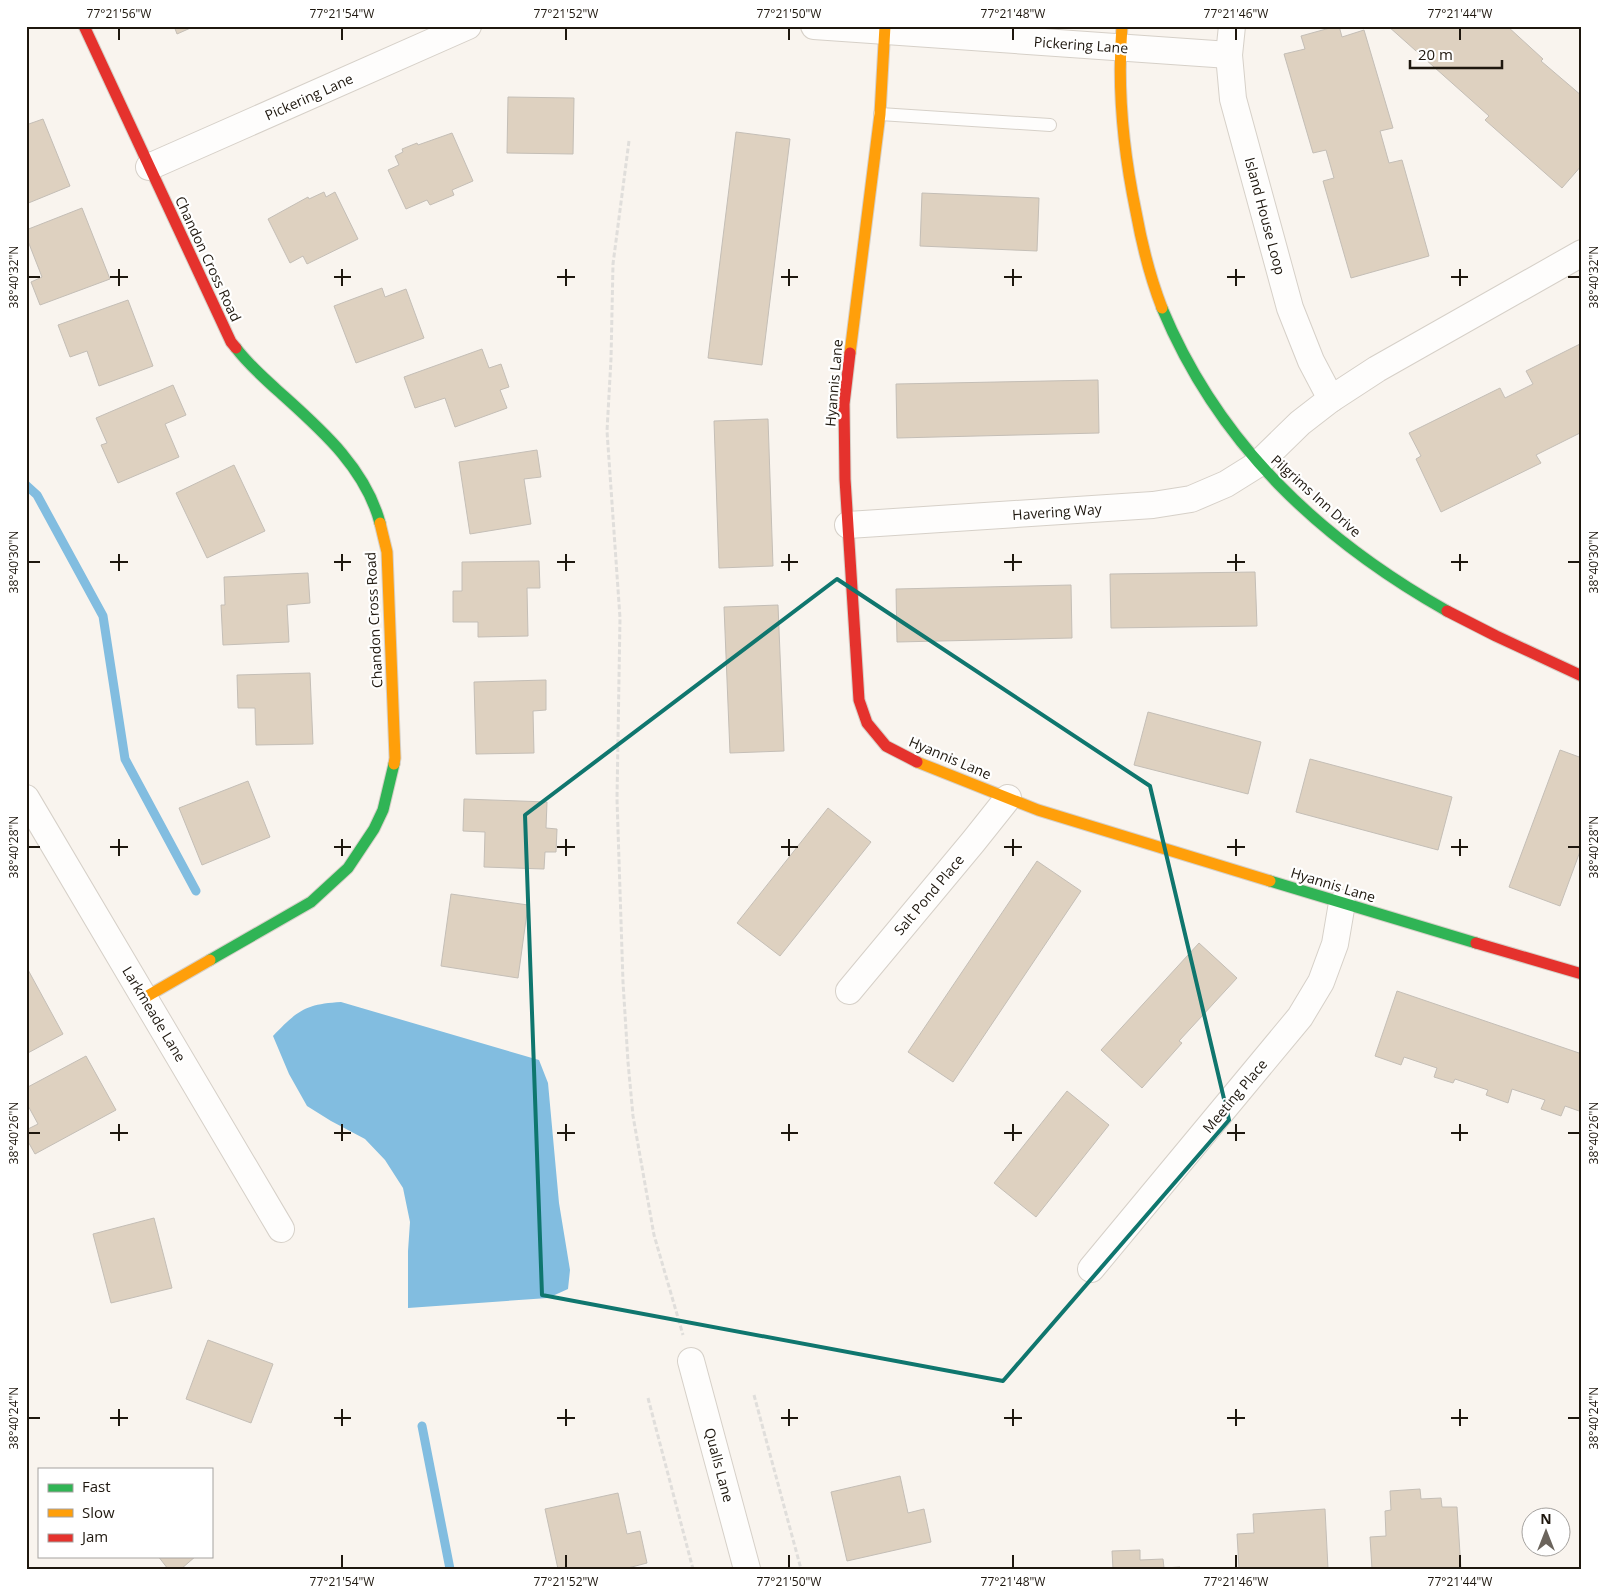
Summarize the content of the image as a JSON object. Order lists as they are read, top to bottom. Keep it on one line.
{"streets":{"street":["Pickering Lane","Island House Loop","Chandon Cross Road","Hyannis Lane","Pilgrims Inn Drive","Havering Way","Salt Pond Place","Larkmeade Lane","Meeting Place","Qualls Lane"]},"crossings":[["Pickering Lane","Island House Loop"],["Pickering Lane","Chandon Cross Road"],["Pickering Lane","Hyannis Lane"],["Pickering Lane","Pilgrims Inn Drive"],["Chandon Cross Road","Larkmeade Lane"],["Hyannis Lane","Havering Way"],["Hyannis Lane","Salt Pond Place"],["Hyannis Lane","Meeting Place"],["Pilgrims Inn Drive","Havering Way"]],"legend":["Fast","Slow","Jam"],"scale_bar":"20 m","north":"top","coordinates":["77°21'56\"W","77°21'54\"W","77°21'52\"W","77°21'50\"W","77°21'48\"W","77°21'46\"W","77°21'44\"W","38°40'32\"N","38°40'30\"N","38°40'28\"N","38°40'26\"N","38°40'24\"N"]}
